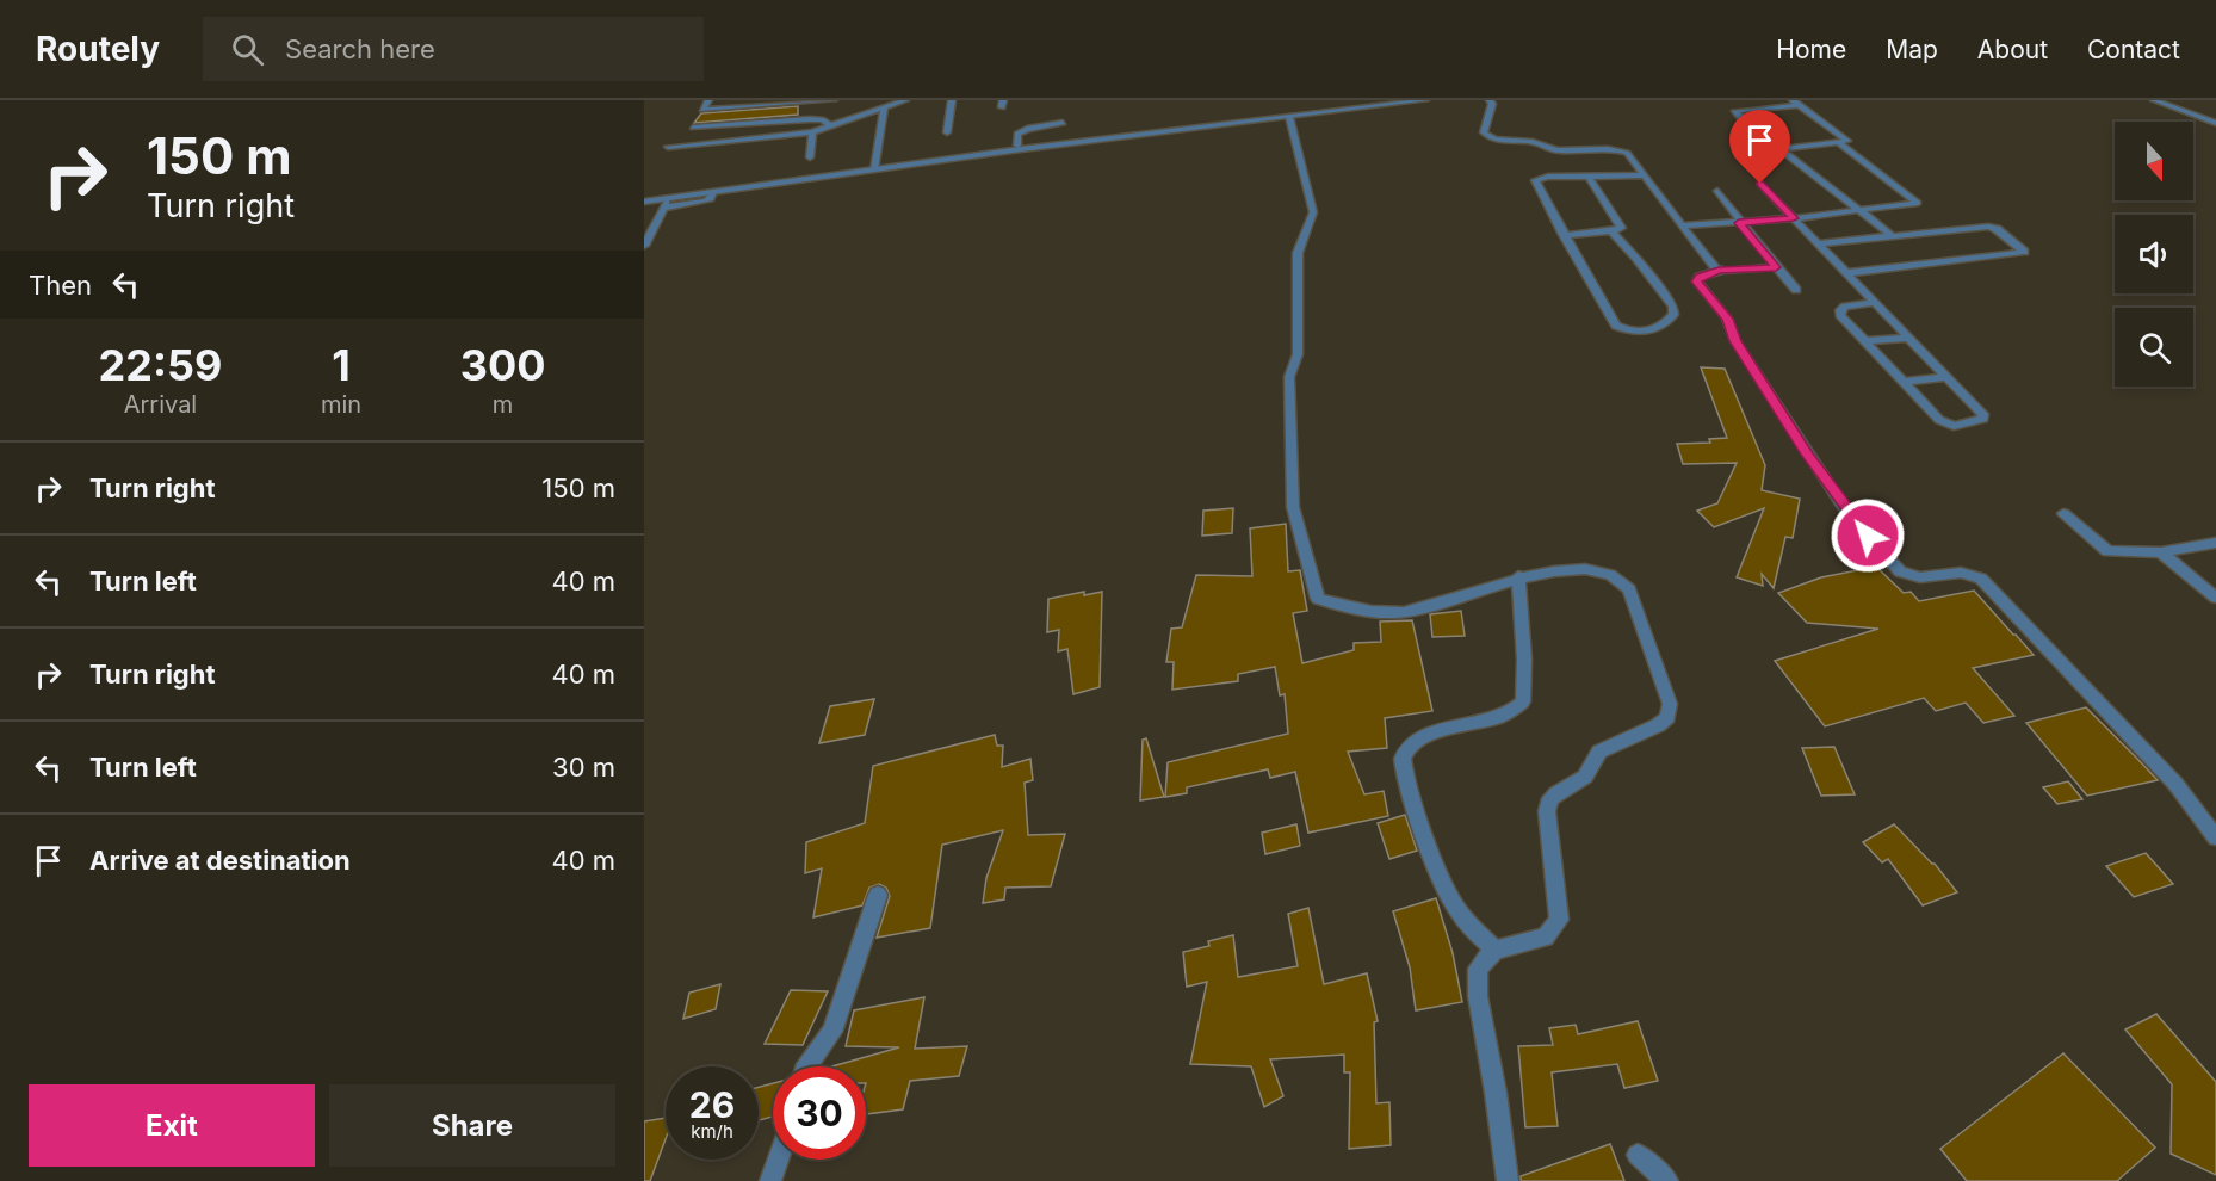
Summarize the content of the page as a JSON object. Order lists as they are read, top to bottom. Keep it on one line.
{"north":"bottom","page":{"header":"Routely","search":"Search here","nav":["Home","Map","About","Contact"],"turn":["150 m","Turn right"],"then":"Then","eta":["22:59","Arrival","1","min","300","m"],"list":[{"name":"Turn right","value":"150 m"},{"name":"Turn left","value":"40 m"},{"name":"Turn right","value":"40 m"},{"name":"Turn left","value":"30 m"},{"name":"Arrive at destination","value":"40 m"}],"speed":"26 km/h","limit":"30","buttons":["Exit","Share"]}}
